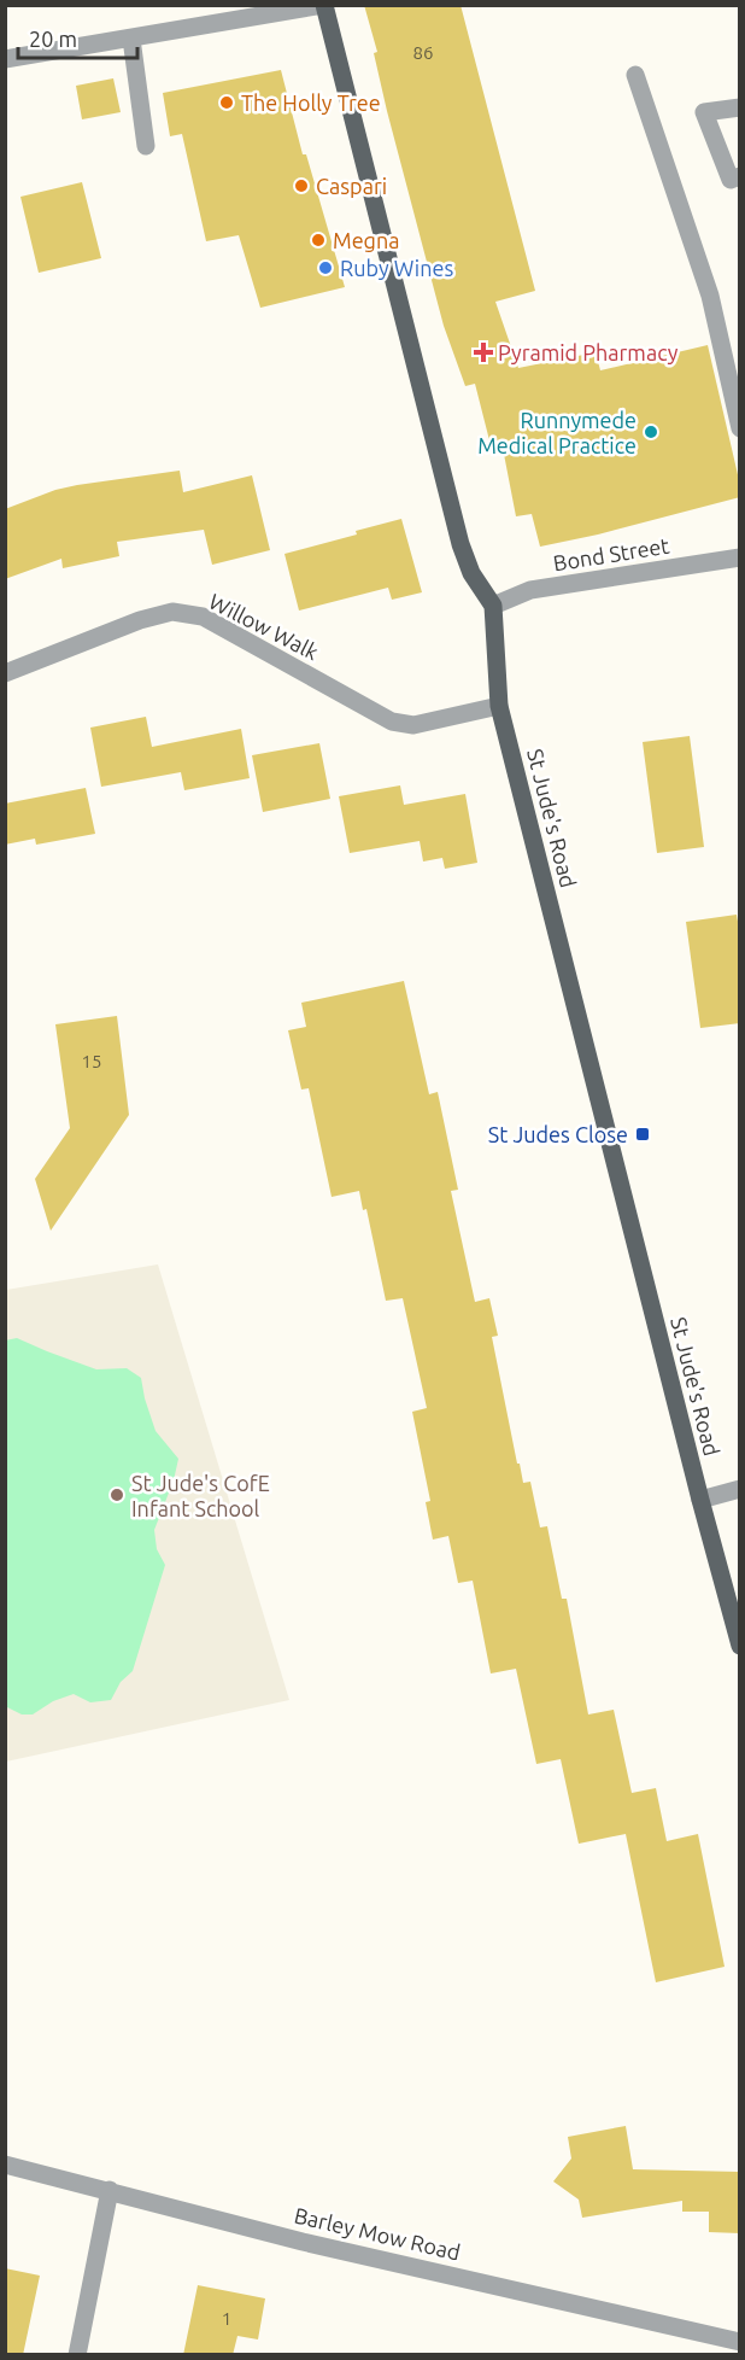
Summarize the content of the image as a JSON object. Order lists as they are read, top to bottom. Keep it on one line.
{"streets":{"main road":["St Jude's Road"],"street":["Bond Street","Willow Walk","Barley Mow Road"]},"crossings":[["Bond Street","St Jude's Road"],["Willow Walk","St Jude's Road"]],"places":{"other":["The Holly Tree","Caspari","Megna","Ruby Wines","Runnymede Medical Practice","St Jude's CofE Infant School"],"health":["Pyramid Pharmacy"],"transit":["St Judes Close"]},"house_numbers":["86","15","1"],"scale_bar":"20 m"}
